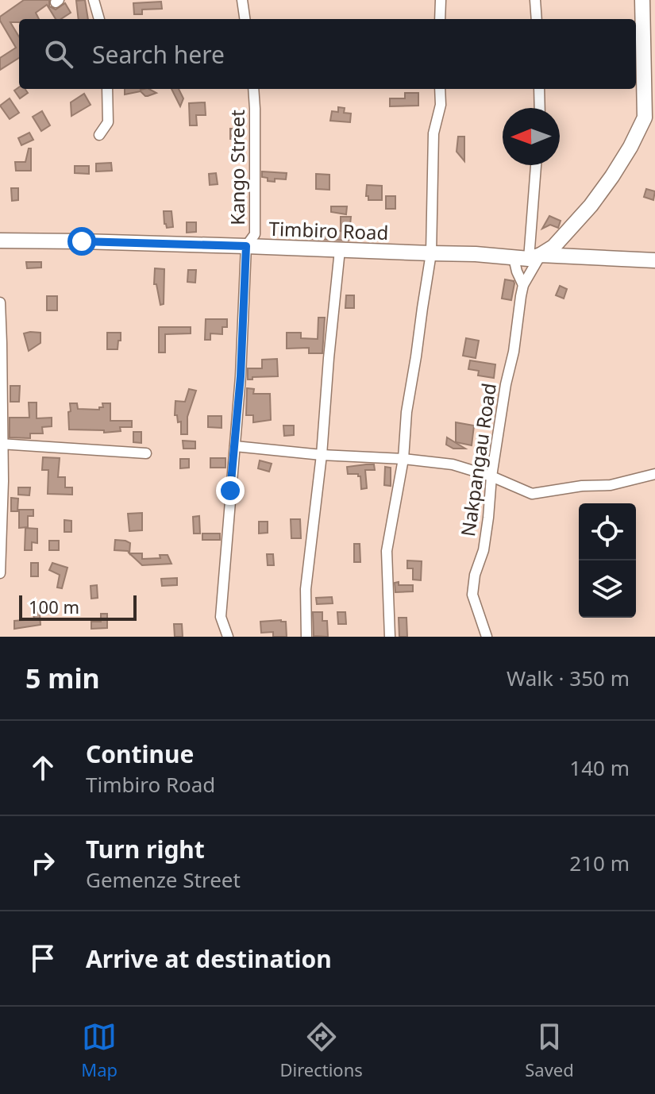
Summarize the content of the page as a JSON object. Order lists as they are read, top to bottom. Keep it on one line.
{"streets":{"main road":["Timbiro Road"],"street":["Kango Street","Nakpangau Road"]},"crossings":[["Kango Street","Timbiro Road"],["Timbiro Road","Nakpangau Road"]],"scale_bar":"100 m","north":"left","page":{"search":"Search here","scale":"100 m","heading":["5 min","Walk · 350 m"],"list":[["Continue","Timbiro Road","140 m"],["Turn right","Gemenze Street","210 m"],"Arrive at destination"],"nav":["Map","Directions","Saved"]}}
